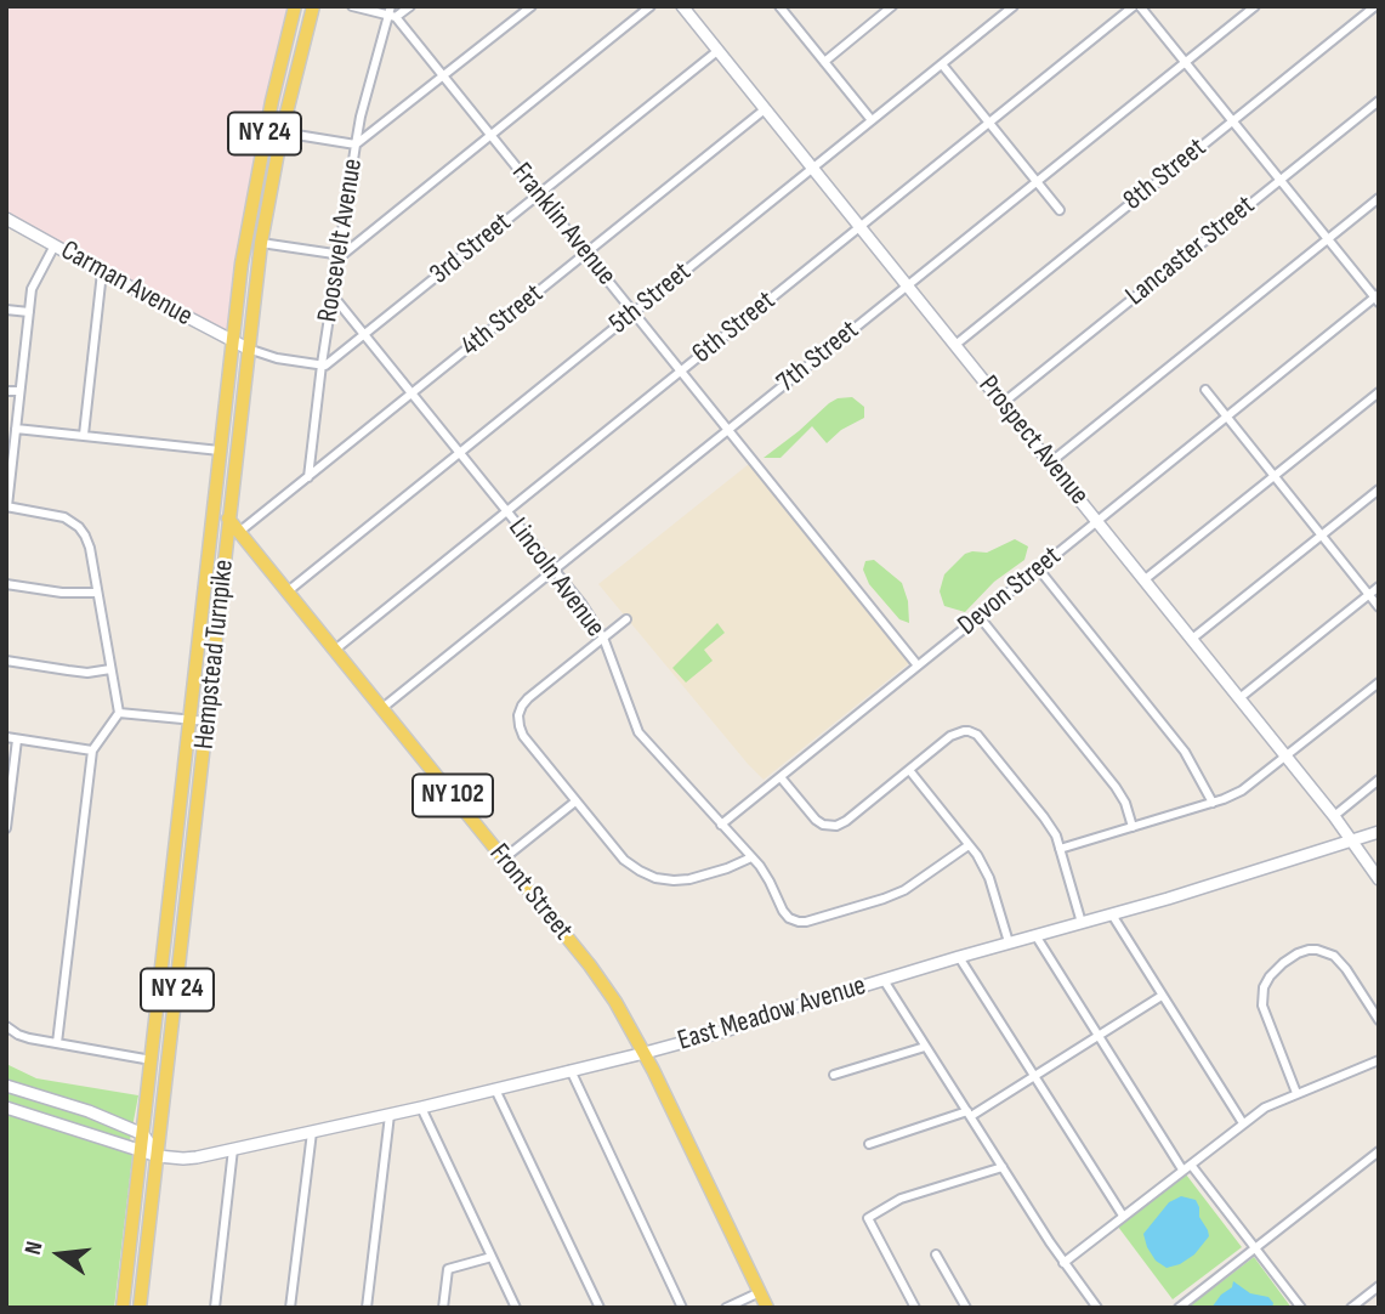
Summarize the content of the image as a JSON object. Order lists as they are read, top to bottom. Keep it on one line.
{"streets":{"main road":["NY 24","Hempstead Turnpike","NY 102","Front Street"],"street":["8th Street","Franklin Avenue","Roosevelt Avenue","3rd Street","Lancaster Street","Carman Avenue","5th Street","4th Street","6th Street","7th Street","Prospect Avenue","Lincoln Avenue","Devon Street","East Meadow Avenue"]},"crossings":[["8th Street","Prospect Avenue"],["Franklin Avenue","Roosevelt Avenue"],["Franklin Avenue","3rd Street"],["Franklin Avenue","5th Street"],["Franklin Avenue","4th Street"],["Franklin Avenue","6th Street"],["Franklin Avenue","7th Street"],["Franklin Avenue","Devon Street"],["Roosevelt Avenue","3rd Street"],["Roosevelt Avenue","4th Street"],["Roosevelt Avenue","Lincoln Avenue"],["3rd Street","Prospect Avenue"],["3rd Street","Lincoln Avenue"],["Lancaster Street","Prospect Avenue"],["Carman Avenue","Hempstead Turnpike"],["5th Street","Prospect Avenue"],["5th Street","Lincoln Avenue"],["5th Street","Front Street"],["4th Street","Prospect Avenue"],["4th Street","Lincoln Avenue"],["4th Street","Front Street"],["6th Street","Prospect Avenue"],["6th Street","Lincoln Avenue"],["6th Street","Front Street"],["7th Street","Prospect Avenue"],["7th Street","Lincoln Avenue"],["7th Street","Front Street"],["Prospect Avenue","Devon Street"],["Prospect Avenue","East Meadow Avenue"],["Lincoln Avenue","Devon Street"],["Hempstead Turnpike","Front Street"],["Hempstead Turnpike","East Meadow Avenue"],["Front Street","East Meadow Avenue"]],"north":"left"}
